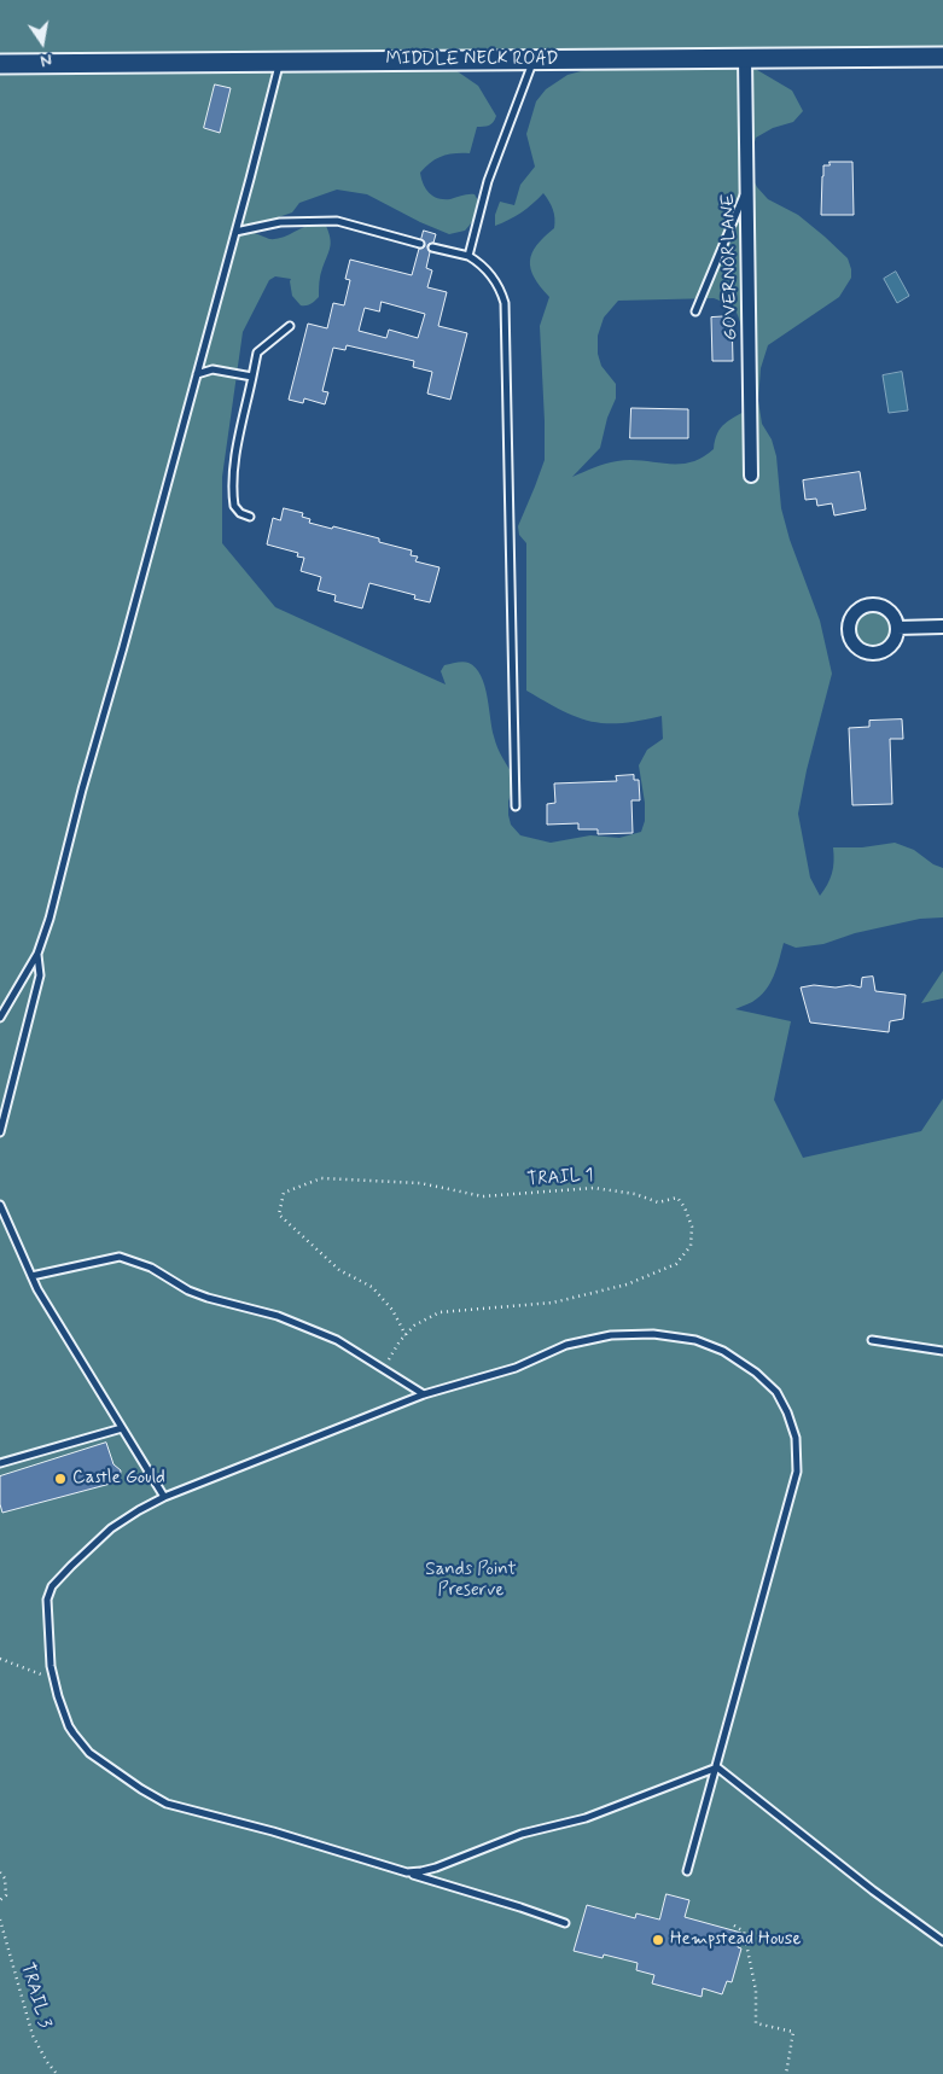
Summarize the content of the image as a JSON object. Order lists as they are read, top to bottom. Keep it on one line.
{"streets":{"main road":["MIDDLE NECK ROAD"],"street":["GOVERNOR LANE"],"path":["TRAIL 1","TRAIL 3"]},"crossings":[["MIDDLE NECK ROAD","GOVERNOR LANE"]],"parks":["Sands Point Preserve"],"places":["Castle Gould","Hempstead House"],"north":"bottom"}
